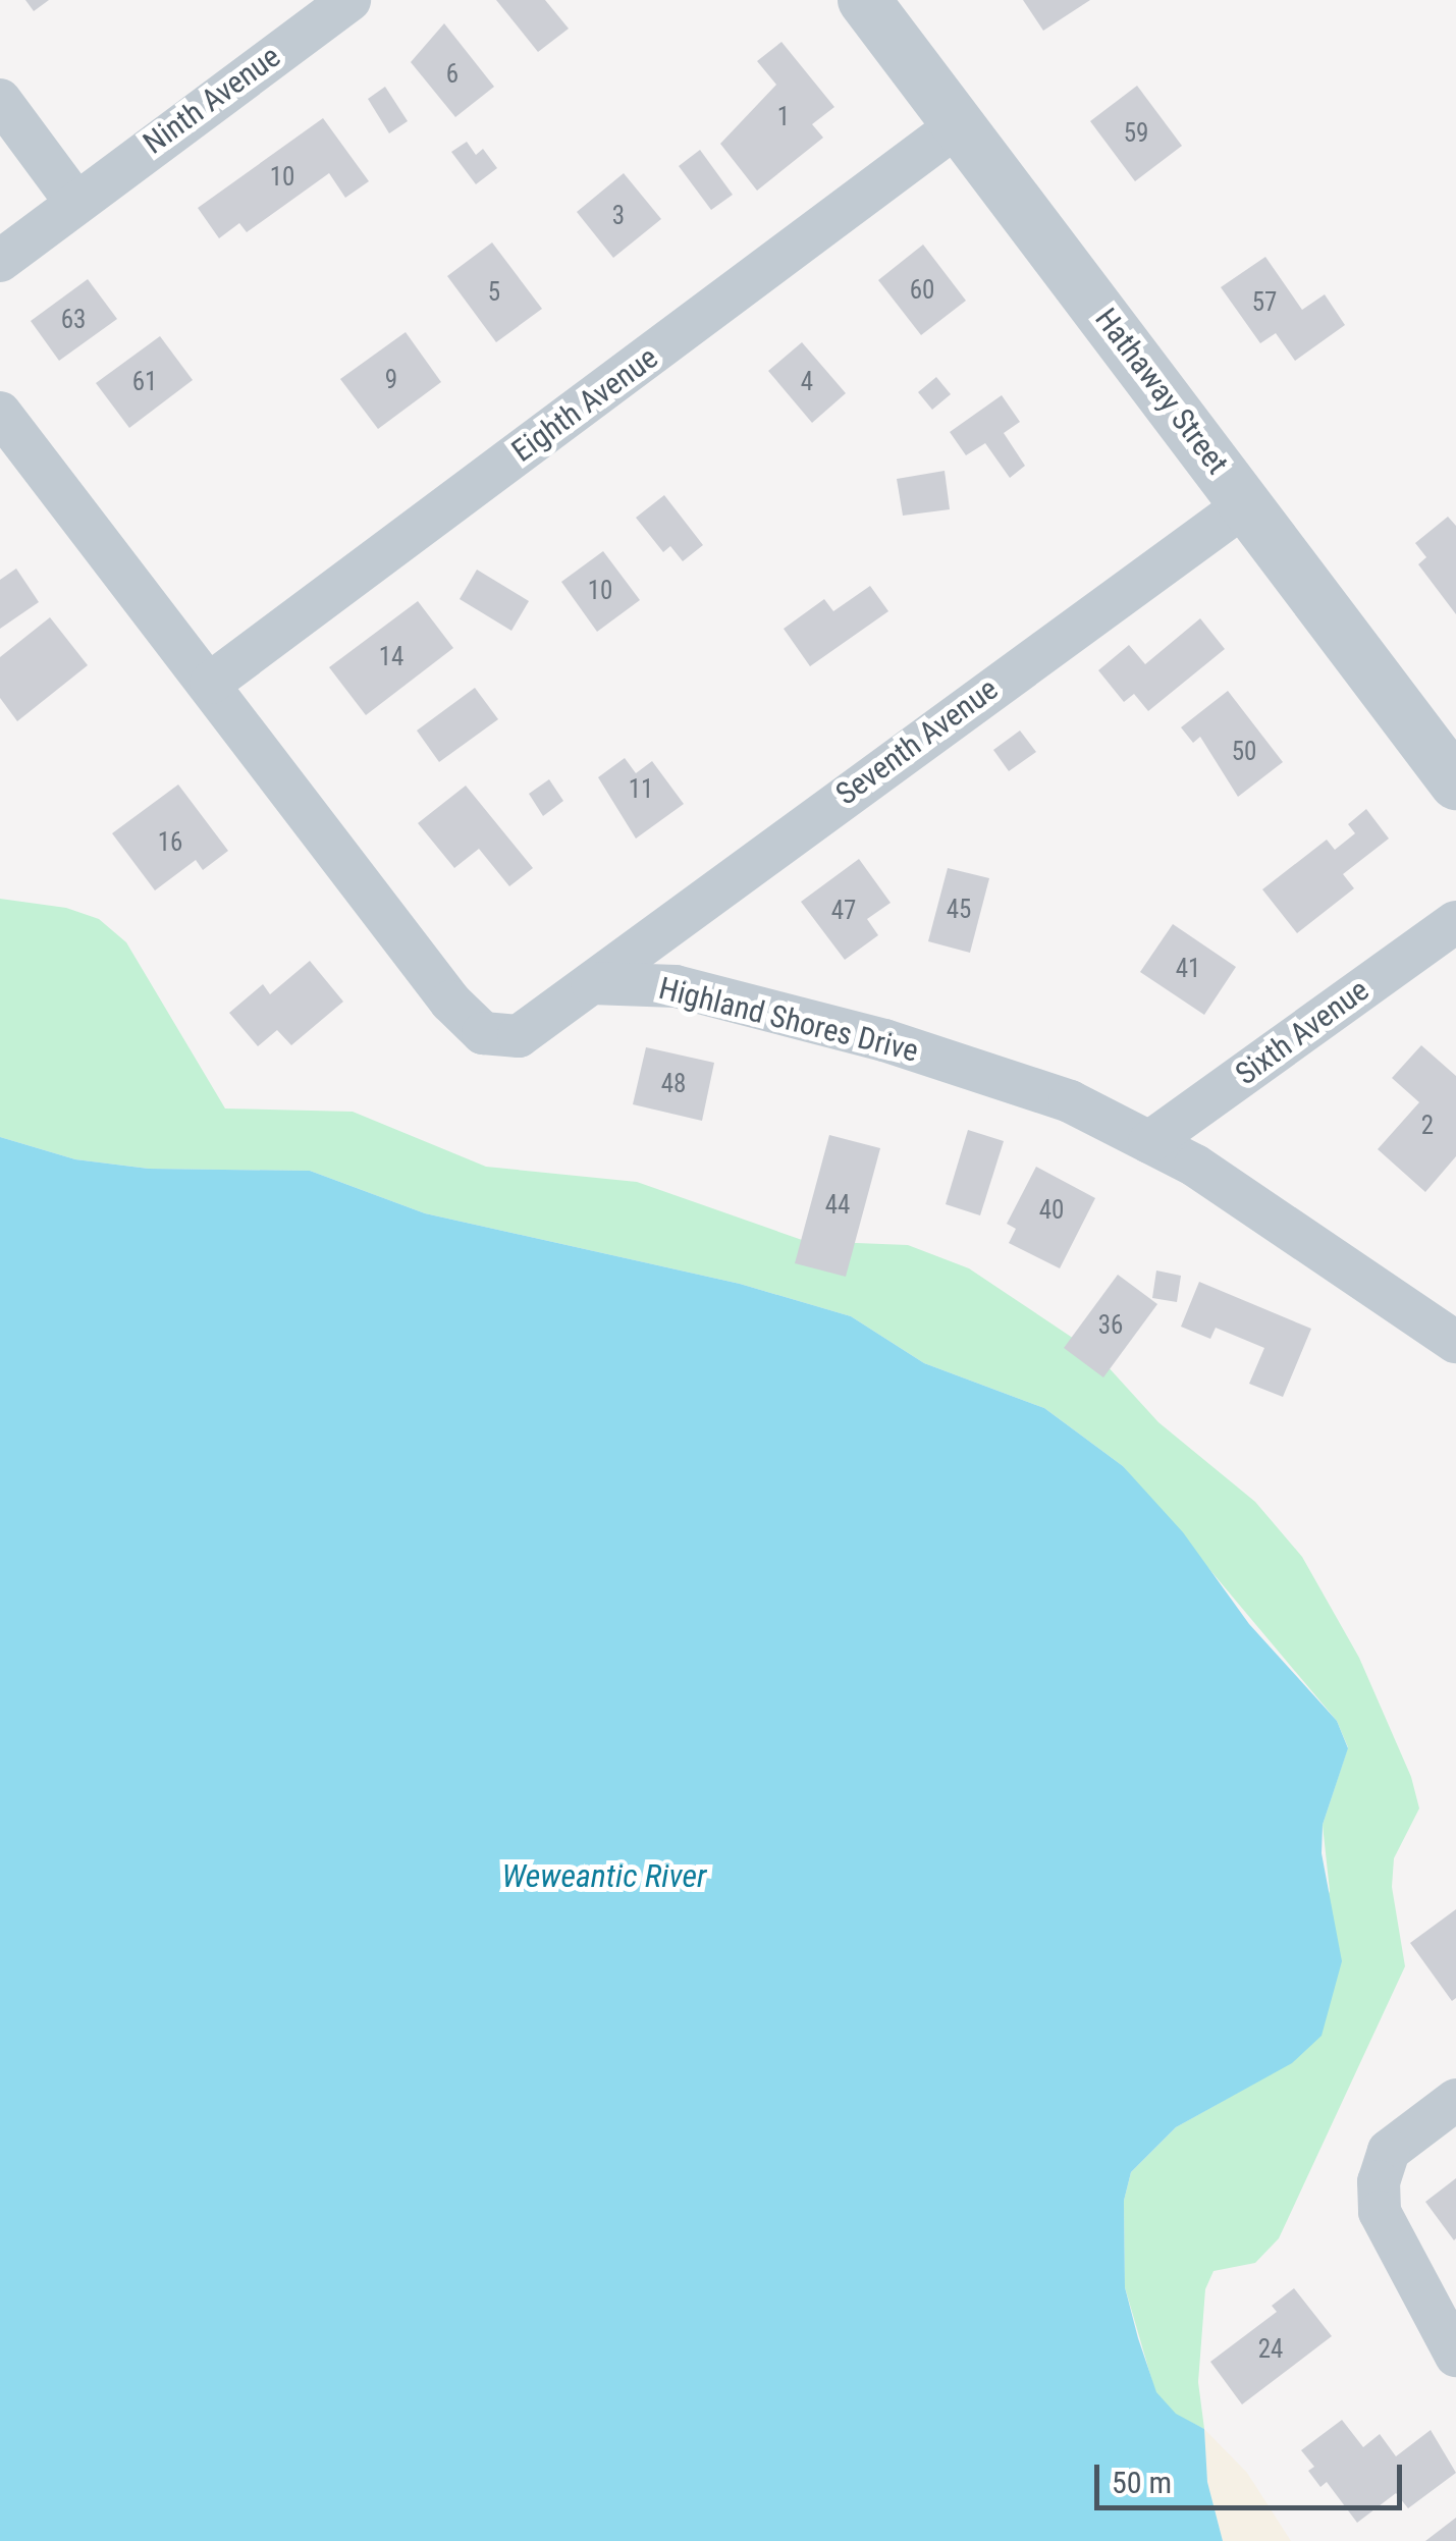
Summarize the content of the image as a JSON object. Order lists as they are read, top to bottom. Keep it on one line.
{"streets":{"street":["Ninth Avenue","Hathaway Street","Eighth Avenue","Seventh Avenue","Highland Shores Drive","Sixth Avenue"]},"crossings":[["Hathaway Street","Eighth Avenue"],["Hathaway Street","Seventh Avenue"],["Seventh Avenue","Highland Shores Drive"],["Highland Shores Drive","Sixth Avenue"]],"water":["Weweantic River"],"house_numbers":["6","1","59","10","3","60","5","57","63","9","61","4","10","14","50","11","16","45","47","41","48","2","44","40","36","24"],"scale_bar":"50 m"}
